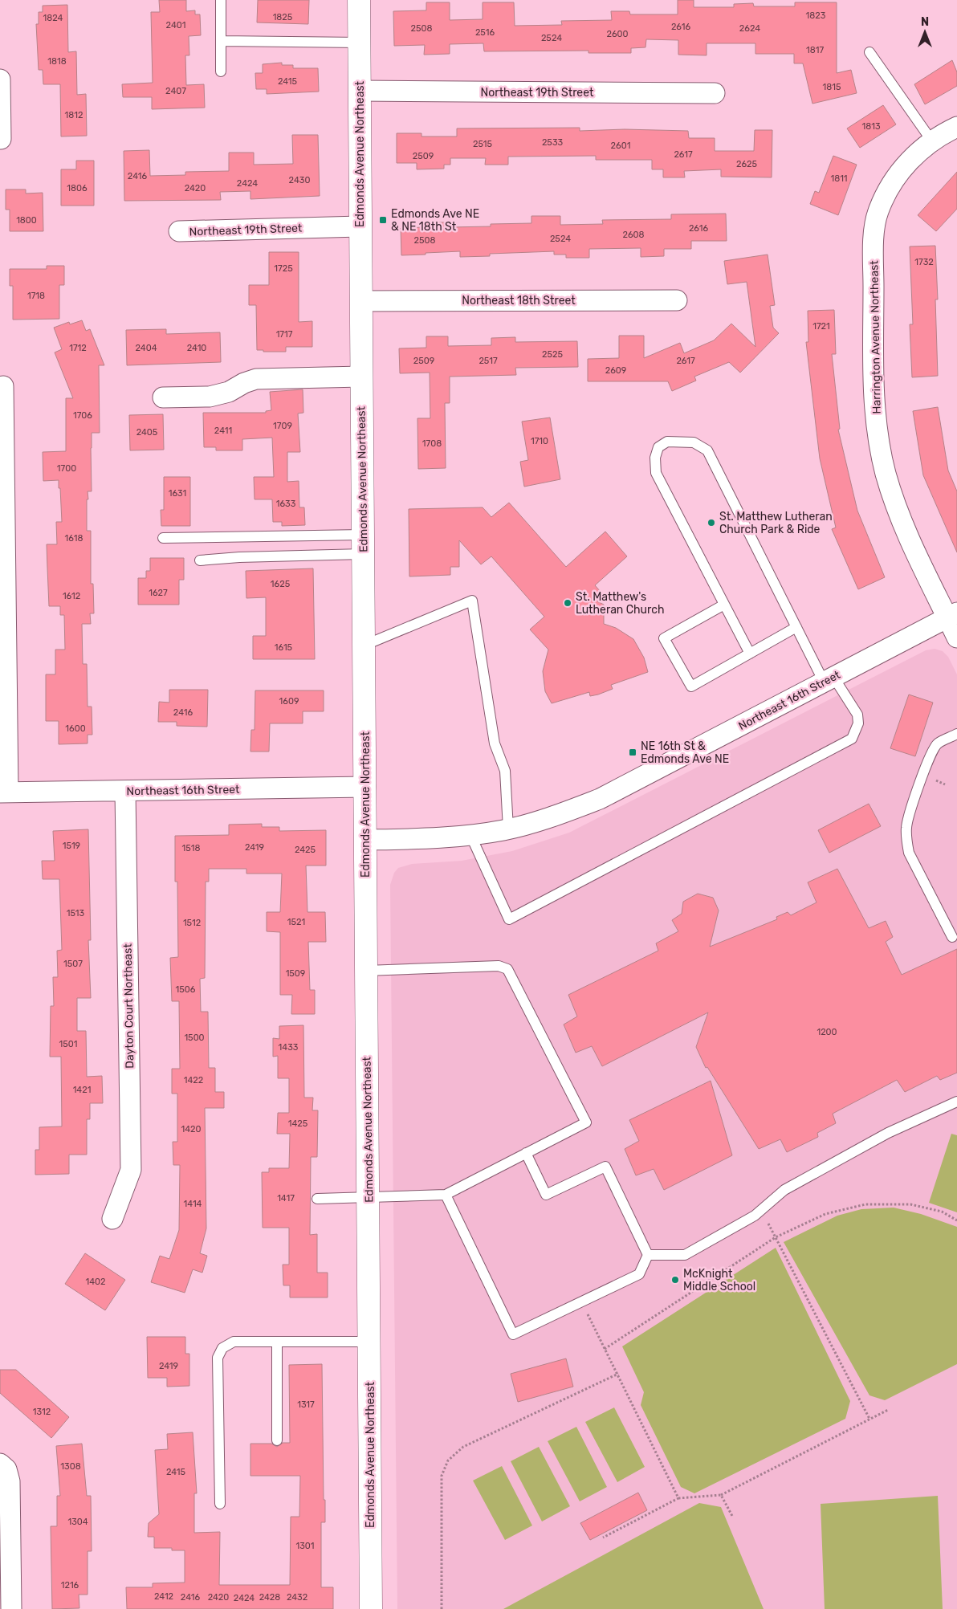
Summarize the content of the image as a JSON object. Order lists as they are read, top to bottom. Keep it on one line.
{"streets":{"street":["Northeast 19th Street","Edmonds Avenue Northeast","Northeast 18th Street","Harrington Avenue Northeast","Northeast 16th Street","Dayton Court Northeast"]},"crossings":[["Northeast 19th Street","Edmonds Avenue Northeast"],["Edmonds Avenue Northeast","Northeast 18th Street"],["Edmonds Avenue Northeast","Northeast 16th Street"],["Harrington Avenue Northeast","Northeast 16th Street"],["Northeast 16th Street","Dayton Court Northeast"]],"places":{"transit":["Edmonds Ave NE & NE 18th St","NE 16th St & Edmonds Ave NE"],"other":["St. Matthew Lutheran Church Park & Ride","St. Matthew's Lutheran Church","McKnight Middle School"]},"house_numbers":["1823","1825","1824","2401","2616","2508","2624","2516","2600","2524","1817","1818","2415","1815","2407","1812","1813","2533","2515","2601","2617","2509","2625","2416","1811","2430","2424","1806","2420","1800","2616","2608","2524","2508","1732","1725","1718","1721","1717","1712","2404","2410","2525","2509","2517","2617","2609","1706","1709","2411","2405","1710","1708","1700","1631","1633","1618","1625","1627","1612","1615","1609","2416","1600","1519","2419","1518","2425","1513","1521","1512","1507","1509","1506","1200","1500","1501","1433","1422","1421","1425","1420","1417","1414","1402","2419","1317","1312","1308","2415","1304","1301","1216","2412","2416","2420","2428","2432","2424"],"north":"top"}
